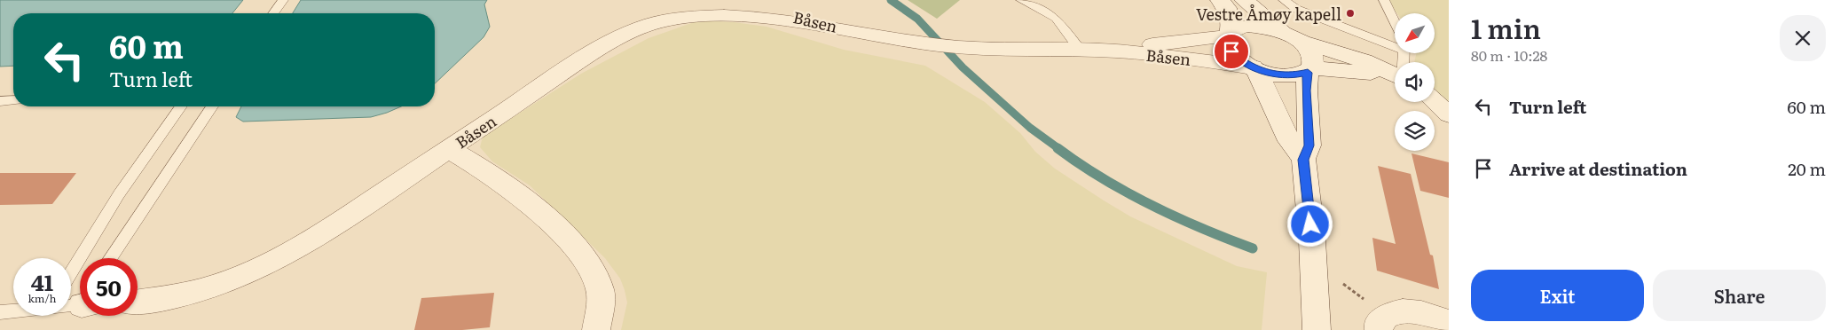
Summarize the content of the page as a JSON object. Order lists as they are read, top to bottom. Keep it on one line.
{"streets":{"street":["Båsen"]},"places":["Vestre Åmøy kapell"],"north":"bottom left","page":{"heading":["1 min","80 m · 10:28"],"turn":["60 m","Turn left"],"list":[{"name":"Turn left","value":"60 m"},{"name":"Arrive at destination","value":"20 m"}],"speed":"41 km/h","limit":"50","buttons":["Exit","Share"]}}
